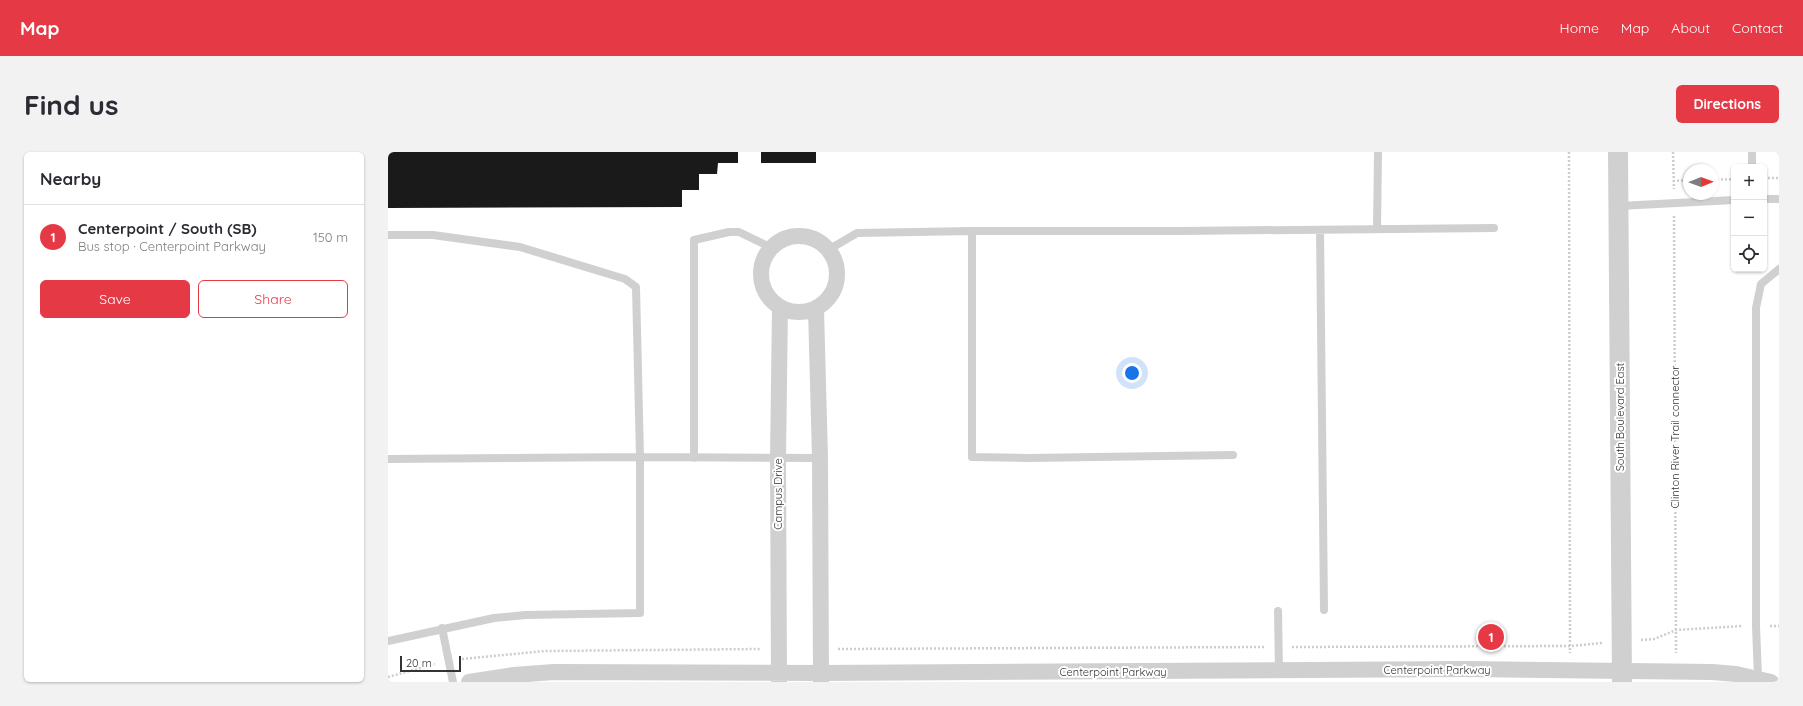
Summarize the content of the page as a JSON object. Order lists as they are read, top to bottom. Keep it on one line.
{"streets":{"street":["South Boulevard East","Campus Drive","Centerpoint Parkway"],"path":["Clinton River Trail connector"]},"crossings":[["South Boulevard East","Centerpoint Parkway"],["Campus Drive","Centerpoint Parkway"]],"scale_bar":"20 m","north":"right","page":{"header":"Map","nav":["Home","Map","About","Contact"],"buttons":["Directions",["Save","Share"]],"title":"Find us","heading":"Nearby","map_buttons":["+","−"],"list":[{"mark":"1","name":"Centerpoint / South (SB)","note":"Bus stop · Centerpoint Parkway","value":"150 m"}],"pins":"1","scale":"20 m"}}
